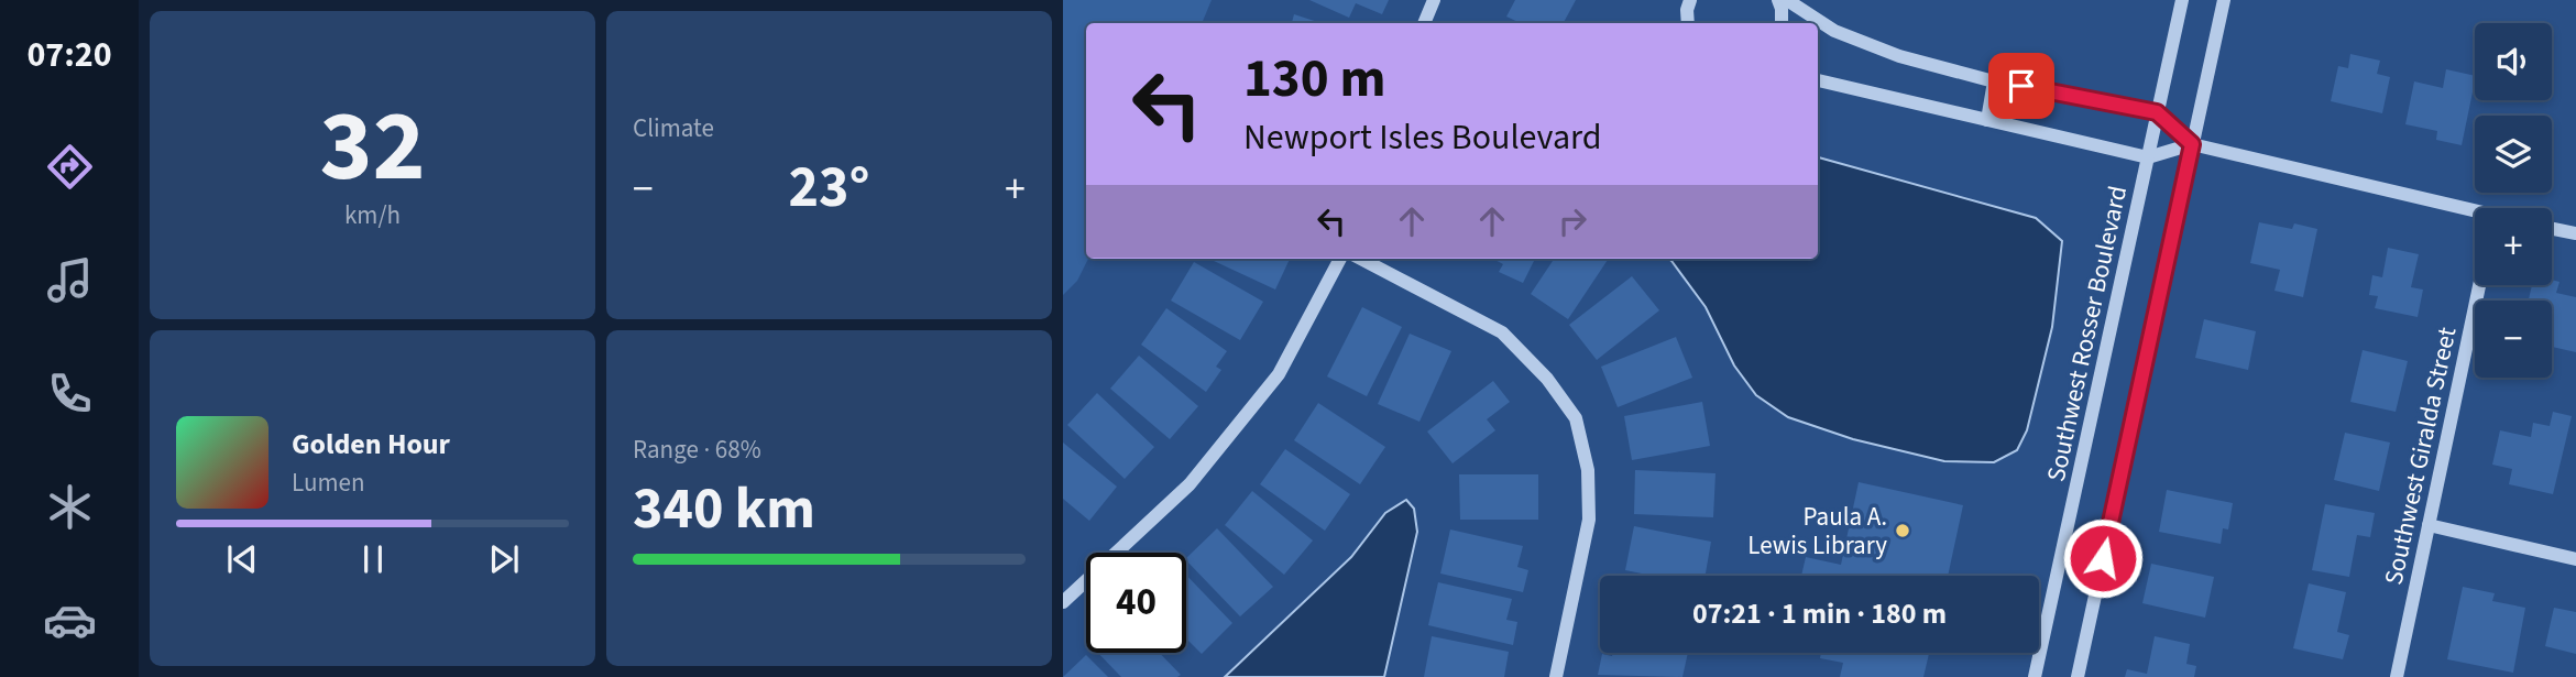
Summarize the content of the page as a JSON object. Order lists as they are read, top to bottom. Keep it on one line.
{"streets":{"street":["Southwest Rosser Boulevard","Southwest Giralda Street"]},"places":["Paula A. Lewis Library"],"page":{"tabs":"07:20","tile":[["32","km/h"],"Climate",["Range · 68%","340 km"]],"map_buttons":["+","−"],"turn":["130 m","Newport Isles Boulevard"],"heat":["−","23°","+"],"song":["Golden Hour","Lumen"],"limit":"40","trip":"07:21 · 1 min · 180 m"}}
